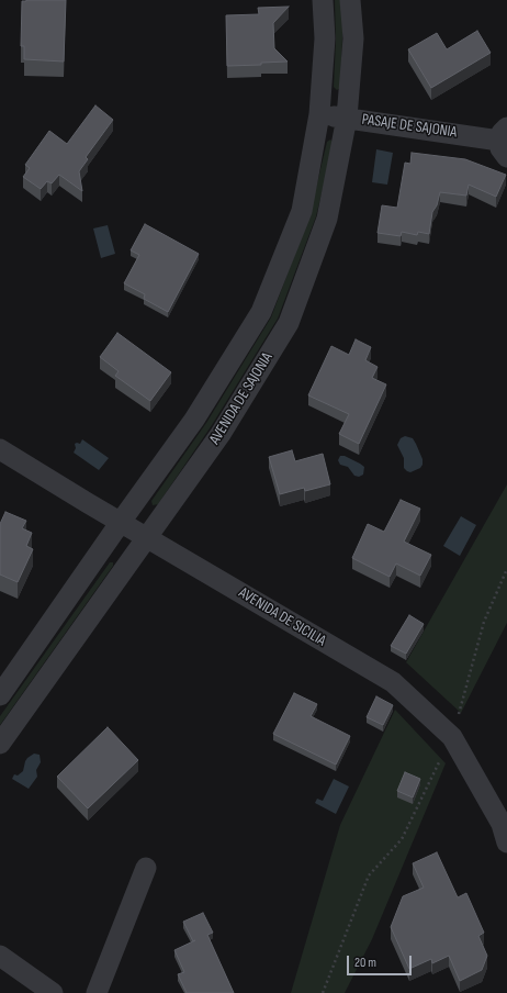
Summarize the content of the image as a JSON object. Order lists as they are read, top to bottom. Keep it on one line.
{"streets":{"street":["PASAJE DE SAJONIA","AVENIDA DE SAJONIA","AVENIDA DE SICILIA"]},"crossings":[["PASAJE DE SAJONIA","AVENIDA DE SAJONIA"],["AVENIDA DE SAJONIA","AVENIDA DE SICILIA"]],"scale_bar":"20 m"}
